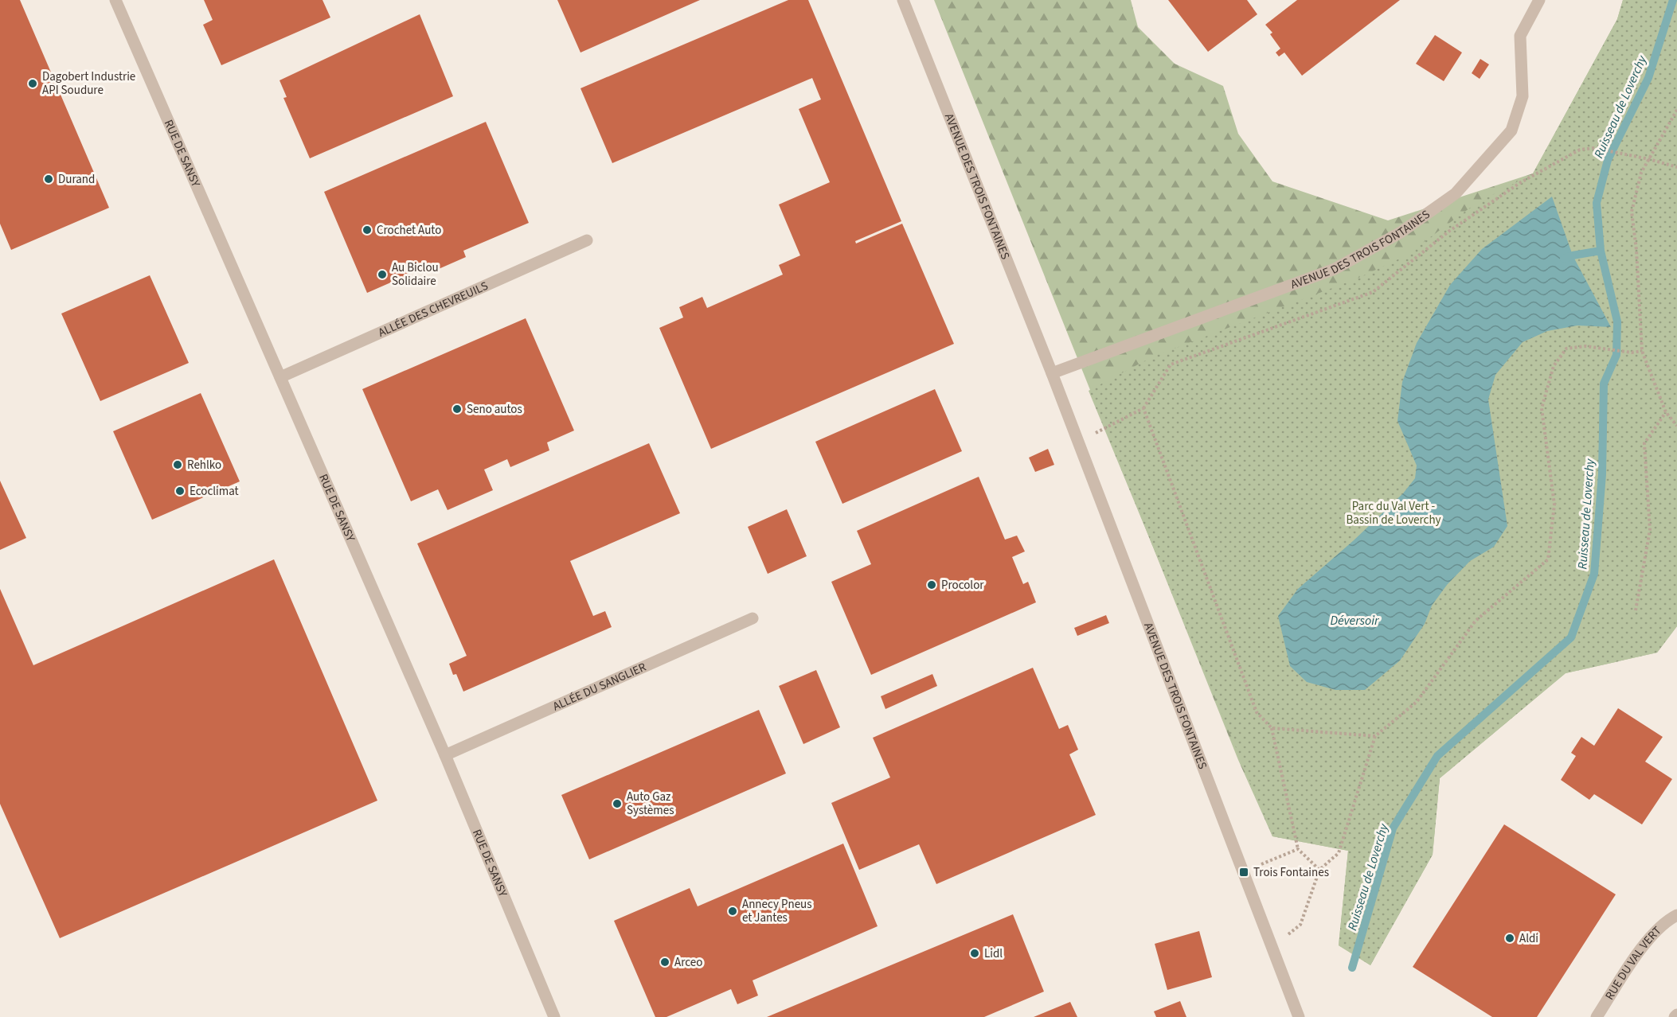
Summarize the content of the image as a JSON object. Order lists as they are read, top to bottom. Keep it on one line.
{"streets":{"street":["RUE DE SANSY","AVENUE DES TROIS FONTAINES","ALLÉE DES CHEVREUILS","ALLÉE DU SANGLIER","RUE DU VAL VERT"]},"crossings":[["RUE DE SANSY","ALLÉE DES CHEVREUILS"],["RUE DE SANSY","ALLÉE DU SANGLIER"]],"water":["Ruisseau de Loverchy","Déversoir"],"parks":["Parc du Val Vert - Bassin de Loverchy"],"places":{"other":["Dagobert Industrie API Soudure","Durand","Crochet Auto","Au Biclou Solidaire","Seno autos","Rehlko","Ecoclimat","Procolor","Auto Gaz Systèmes","Annecy Pneus et Jantes","Aldi","Lidl","Arceo"],"transit":["Trois Fontaines"]}}
